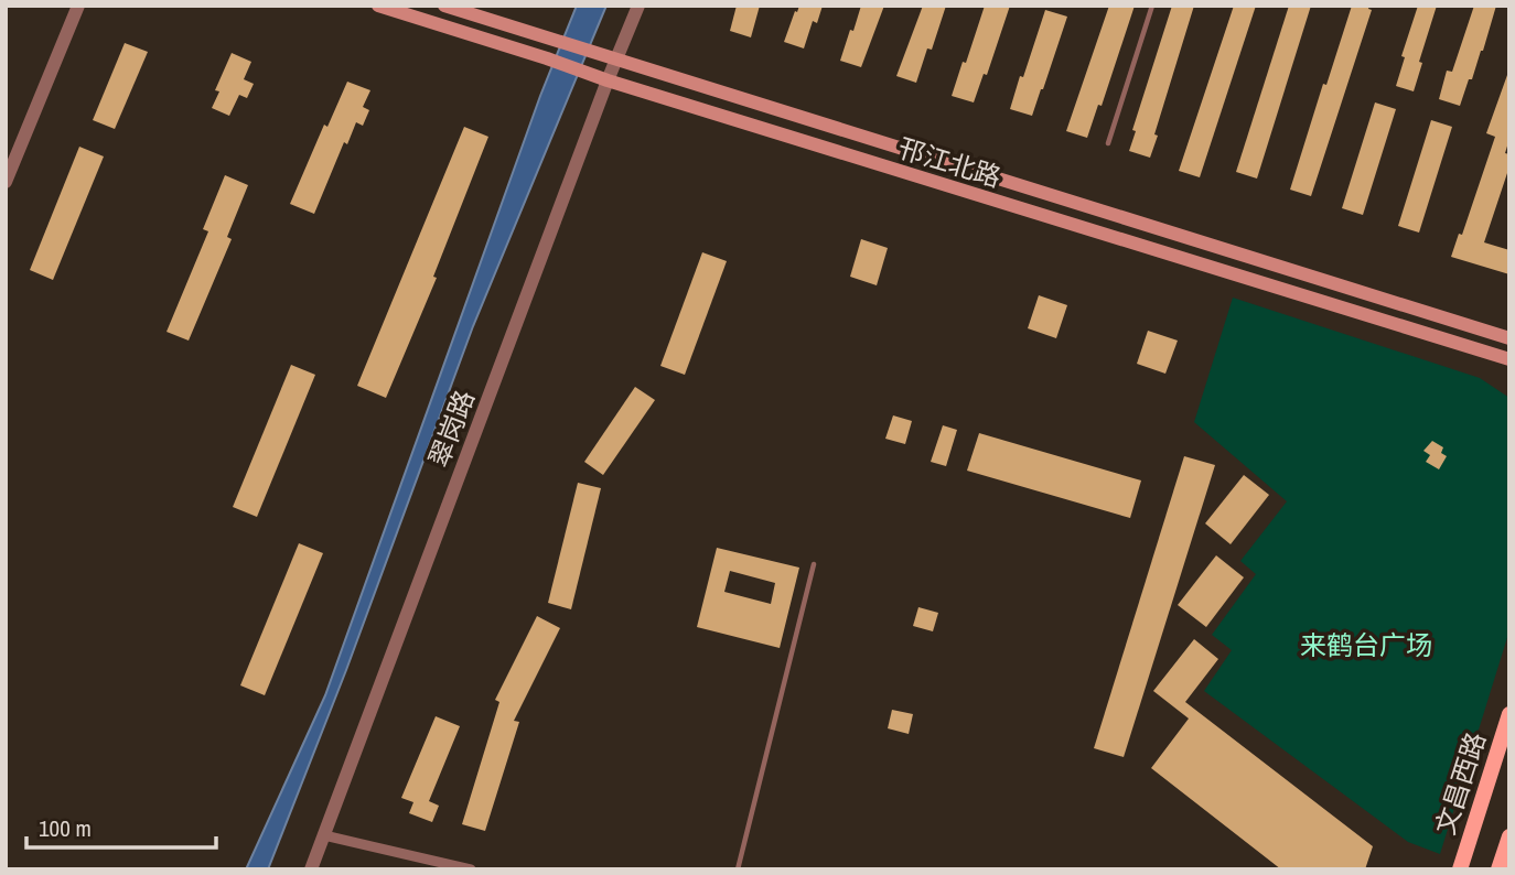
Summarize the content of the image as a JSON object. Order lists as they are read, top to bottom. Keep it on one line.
{"streets":{"main road":["邗江北路","文昌西路"],"street":["翠岗路"]},"crossings":[["邗江北路","翠岗路"]],"parks":["来鹤台广场"],"scale_bar":"100 m"}
